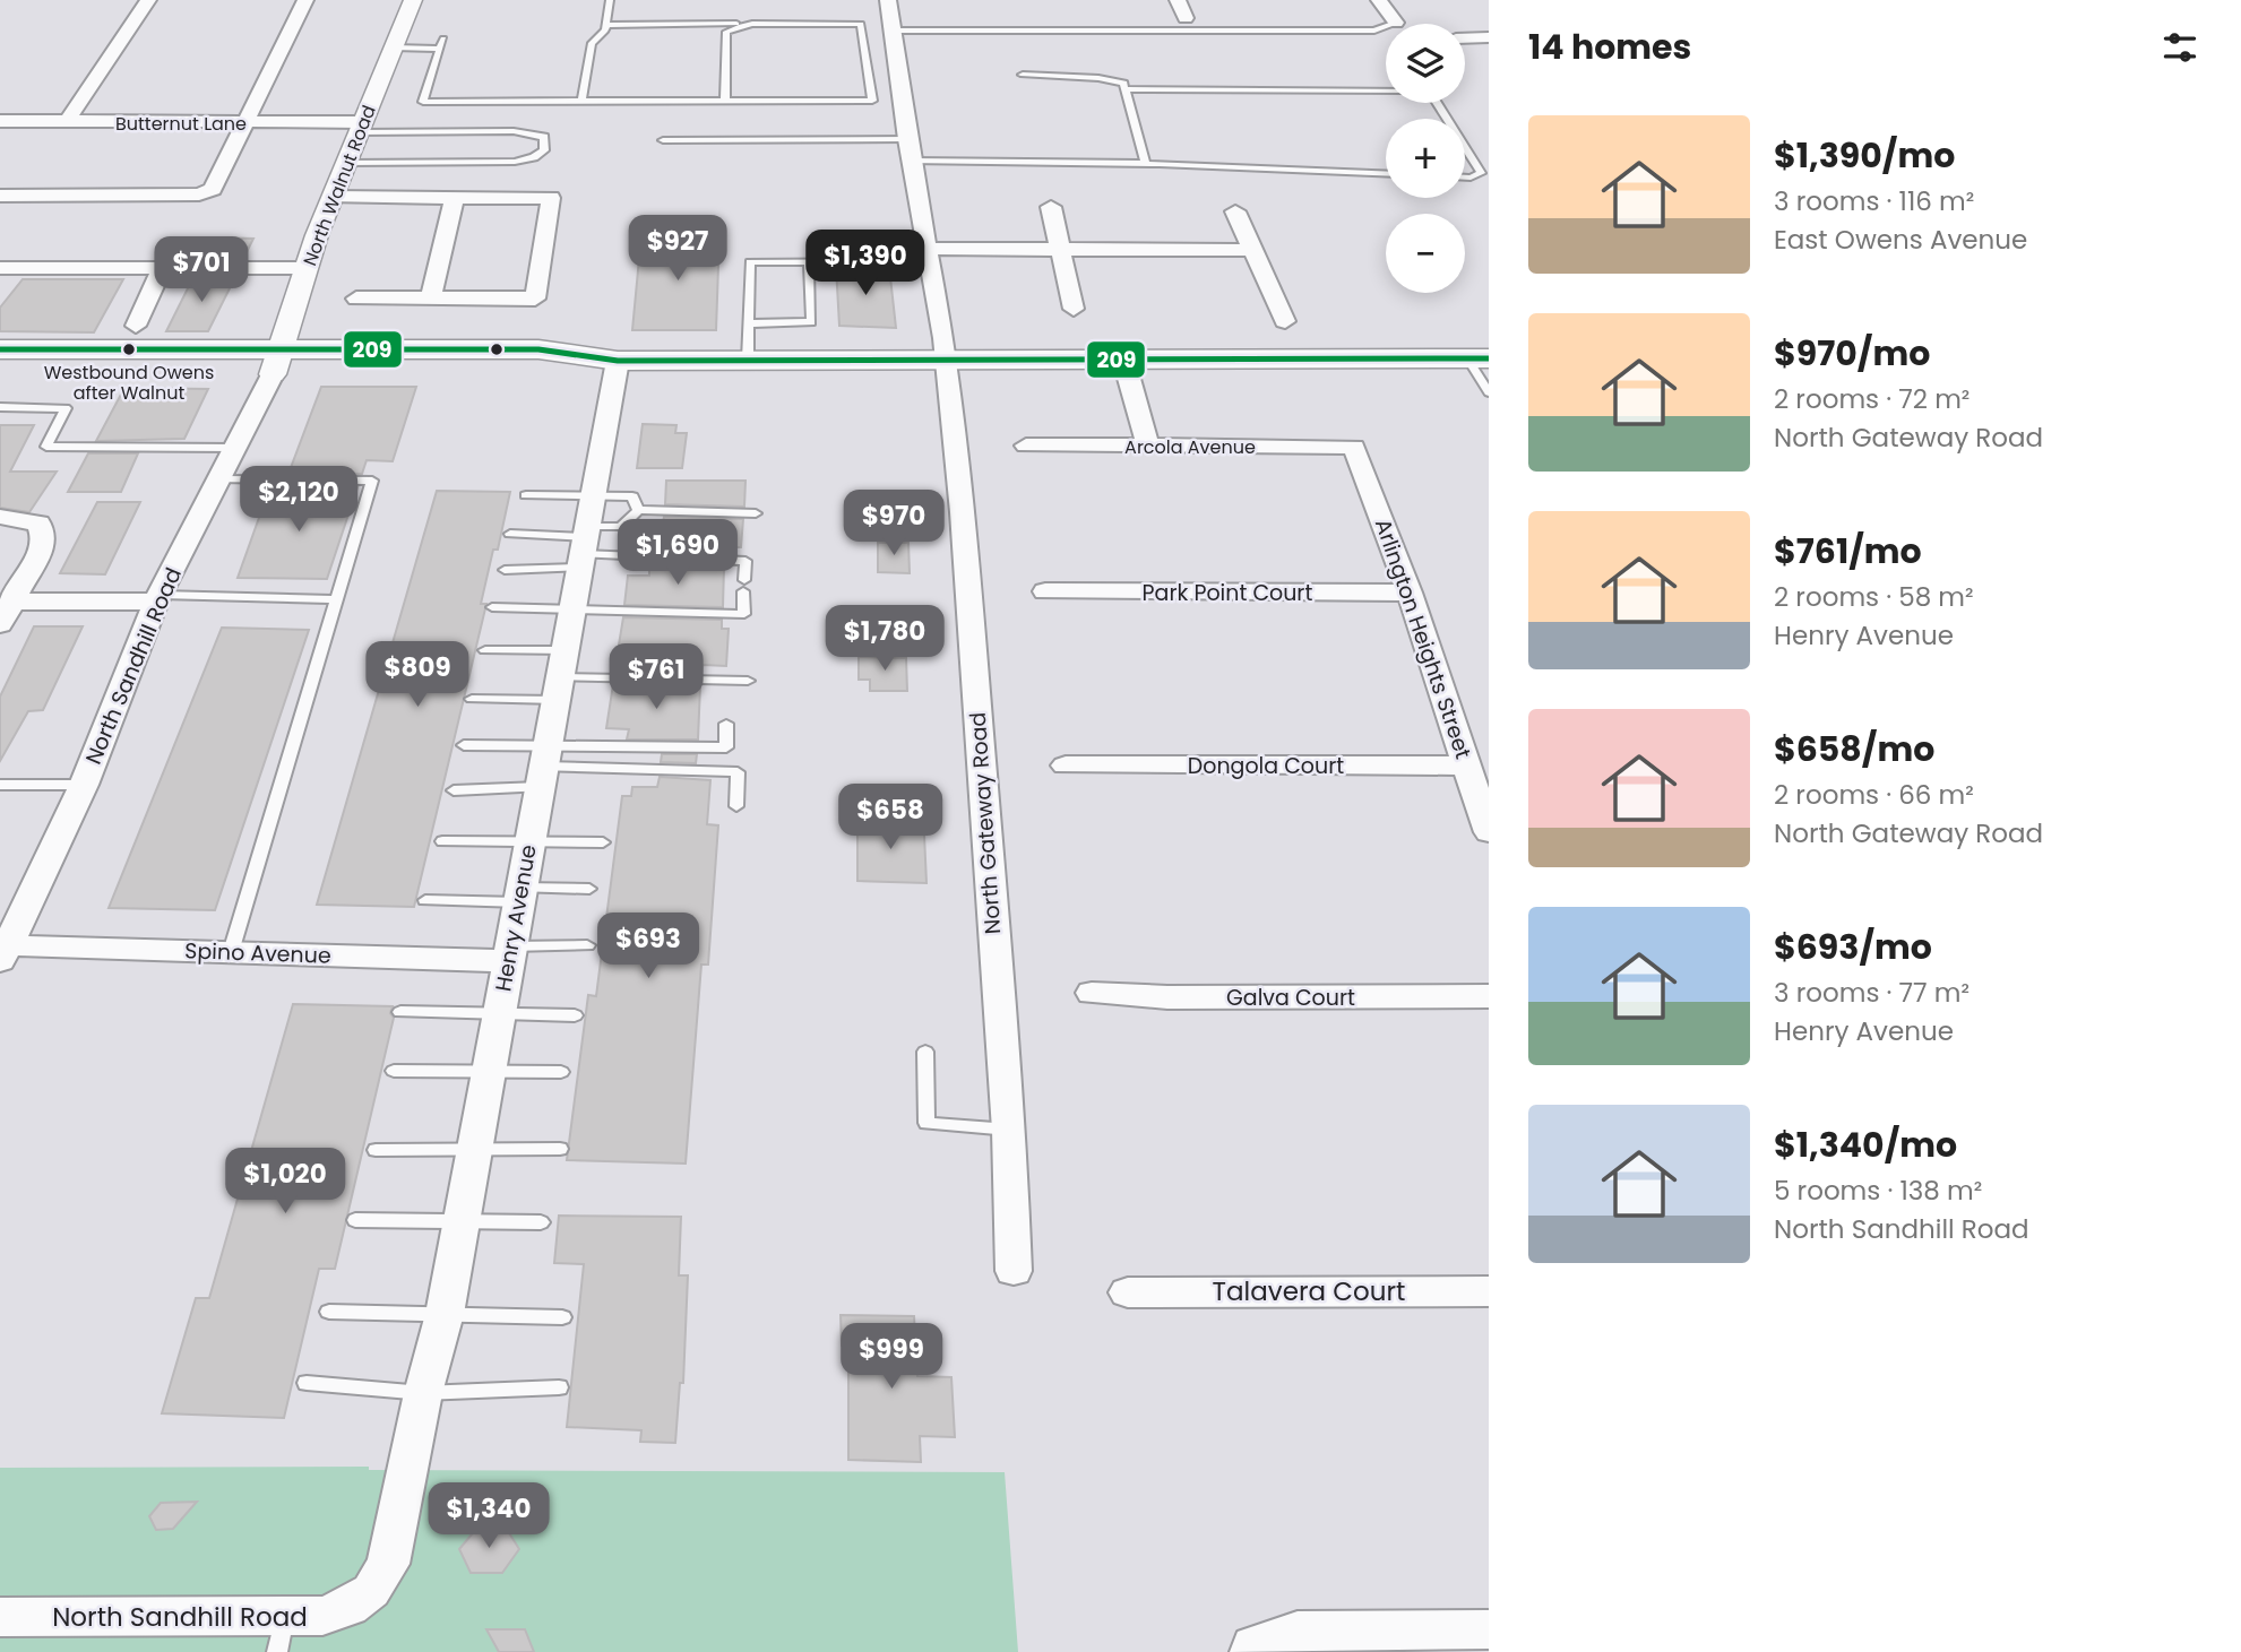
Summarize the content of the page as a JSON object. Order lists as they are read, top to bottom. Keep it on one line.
{"streets":{"street":["Butternut Lane","North Walnut Road","Arcola Avenue","Park Point Court","Arlington Heights Street","North Sandhill Road","Dongola Court","North Gateway Road","Henry Avenue","Spino Avenue","Galva Court","Talavera Court"]},"crossings":[["Butternut Lane","North Walnut Road"],["North Walnut Road","North Sandhill Road"],["Arcola Avenue","Arlington Heights Street"],["Park Point Court","Arlington Heights Street"],["Arlington Heights Street","Dongola Court"],["North Sandhill Road","Henry Avenue"],["North Sandhill Road","Spino Avenue"],["Henry Avenue","Spino Avenue"]],"places":["Westbound Owens after Walnut"],"lines":["transit line 209"],"page":{"heading":"14 homes","map_buttons":["+","−"],"list":[{"name":"$1,390/mo","note":"3 rooms · 116 m² · East Owens Avenue"},{"name":"$970/mo","note":"2 rooms · 72 m² · North Gateway Road"},{"name":"$761/mo","note":"2 rooms · 58 m² · Henry Avenue"},{"name":"$658/mo","note":"2 rooms · 66 m² · North Gateway Road"},{"name":"$693/mo","note":"3 rooms · 77 m² · Henry Avenue"},{"name":"$1,340/mo","note":"5 rooms · 138 m² · North Sandhill Road"}],"price":["$927","$1,390","$701","$2,120","$970","$1,690","$1,780","$809","$761","$658","$693","$1,020","$999","$1,340"]}}
